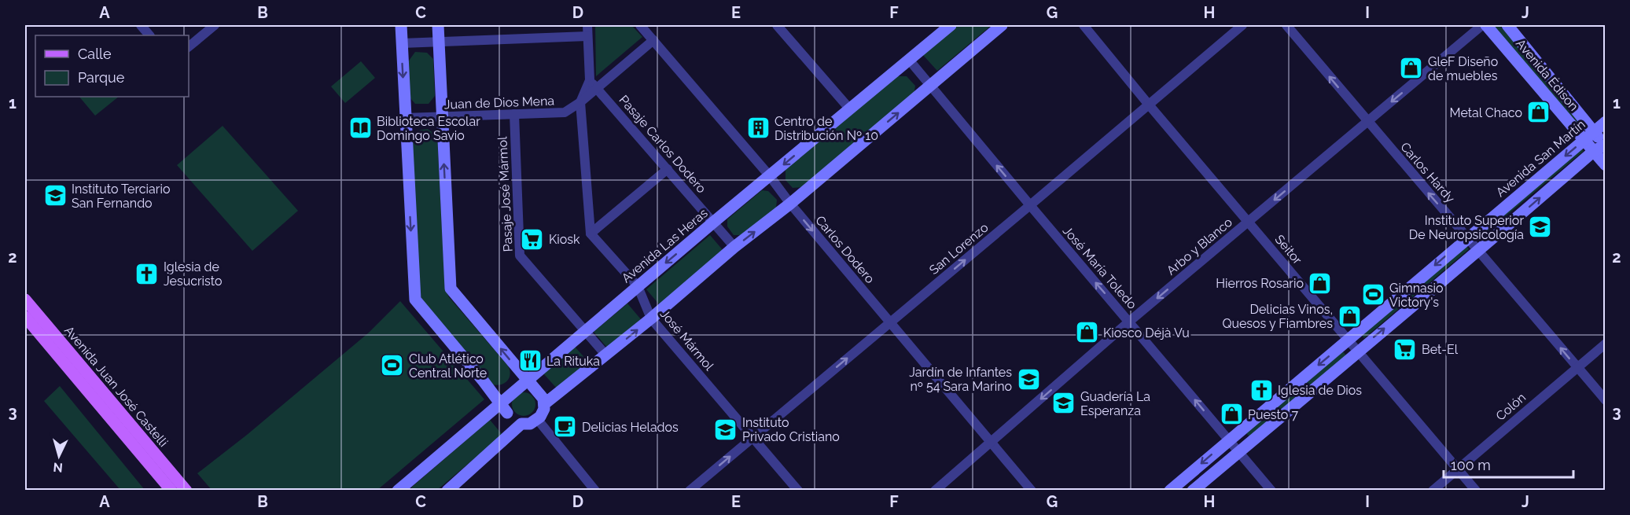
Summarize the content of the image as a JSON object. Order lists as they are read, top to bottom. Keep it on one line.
{"streets":{"main road":["Avenida Édison","Avenida San Martín","Avenida Las Heras","Avenida Juan José Castelli"],"street":["Juan de Dios Mena","Pasaje Carlos Dodero","Carlos Hardy","Pasaje José Mármol","Arbo y Blanco","San Lorenzo","Carlos Dodero","Seitor","José María Toledo","José Mármol","Colón"]},"crossings":[["Avenida Édison","Avenida San Martín"],["Juan de Dios Mena","Pasaje Carlos Dodero"],["Juan de Dios Mena","Pasaje José Mármol"],["Juan de Dios Mena","Carlos Dodero"],["Pasaje Carlos Dodero","Avenida Las Heras"],["Avenida San Martín","Carlos Hardy"],["Avenida San Martín","Seitor"],["Avenida San Martín","José María Toledo"],["Carlos Hardy","Arbo y Blanco"],["Carlos Hardy","Colón"],["Pasaje José Mármol","Avenida Las Heras"],["Avenida Las Heras","Carlos Dodero"],["Avenida Las Heras","José María Toledo"],["Avenida Las Heras","José Mármol"],["Arbo y Blanco","Carlos Dodero"],["Arbo y Blanco","Seitor"],["Arbo y Blanco","José María Toledo"],["San Lorenzo","Carlos Dodero"],["San Lorenzo","Seitor"],["San Lorenzo","José María Toledo"],["San Lorenzo","José Mármol"],["Seitor","Colón"]],"one_way":["Carlos Hardy","Arbo y Blanco","San Lorenzo","José María Toledo"],"places":{"shop":["GleF Diseño de muebles","Metal Chaco","Hierros Rosario","Delicias Vinos, Quesos y Fiambres","Kiosco Déjà Vu","Puesto 7"],"library":["Biblioteca Escolar Domingo Savio"],"building":["Centro de Distribución Nº 10"],"school or university":["Instituto Terciario San Fernando","Instituto Superior De Neuropsicología","Jardín de Infantes nº 54 Sara Marino","Guadería La Esperanza","Instituto Privado Cristiano"],"supermarket":["Kiosk","Bet-El"],"church":["Iglesia de Jesucristo","Iglesia de Dios"],"sports":["Gimnasio Victory's","Club Atlético Central Norte"],"restaurant":["La Rituka"],"cafe":["Delicias Helados"]},"legend":["Calle","Parque"],"scale_bar":"100 m","north":"bottom","grid":{"columns":["A","B","C","D","E","F","G","H","I","J"],"rows":["1","2","3"]}}
